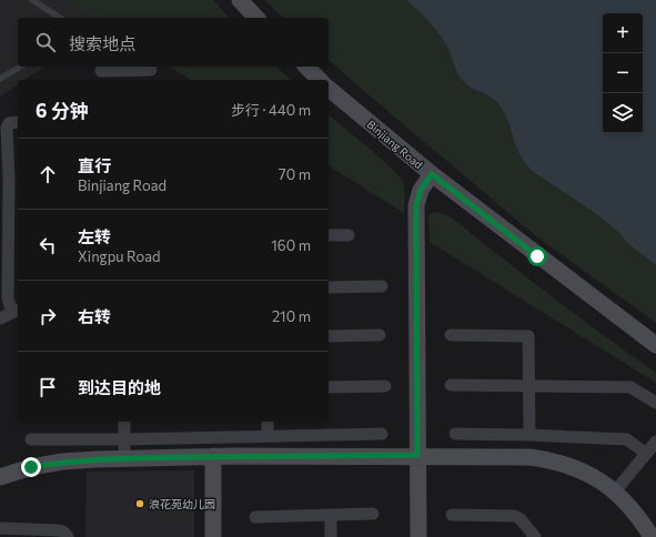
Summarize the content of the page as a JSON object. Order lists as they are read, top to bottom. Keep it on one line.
{"streets":{"main road":["Binjiang Road"]},"places":["浪花苑幼儿园"],"page":{"map_buttons":["+","−"],"search":"搜索地点","heading":["6 分钟","步行 · 440 m"],"list":[["直行","Binjiang Road","70 m"],["左转","Xingpu Road","160 m"],["右转","210 m"],"到达目的地"]}}
